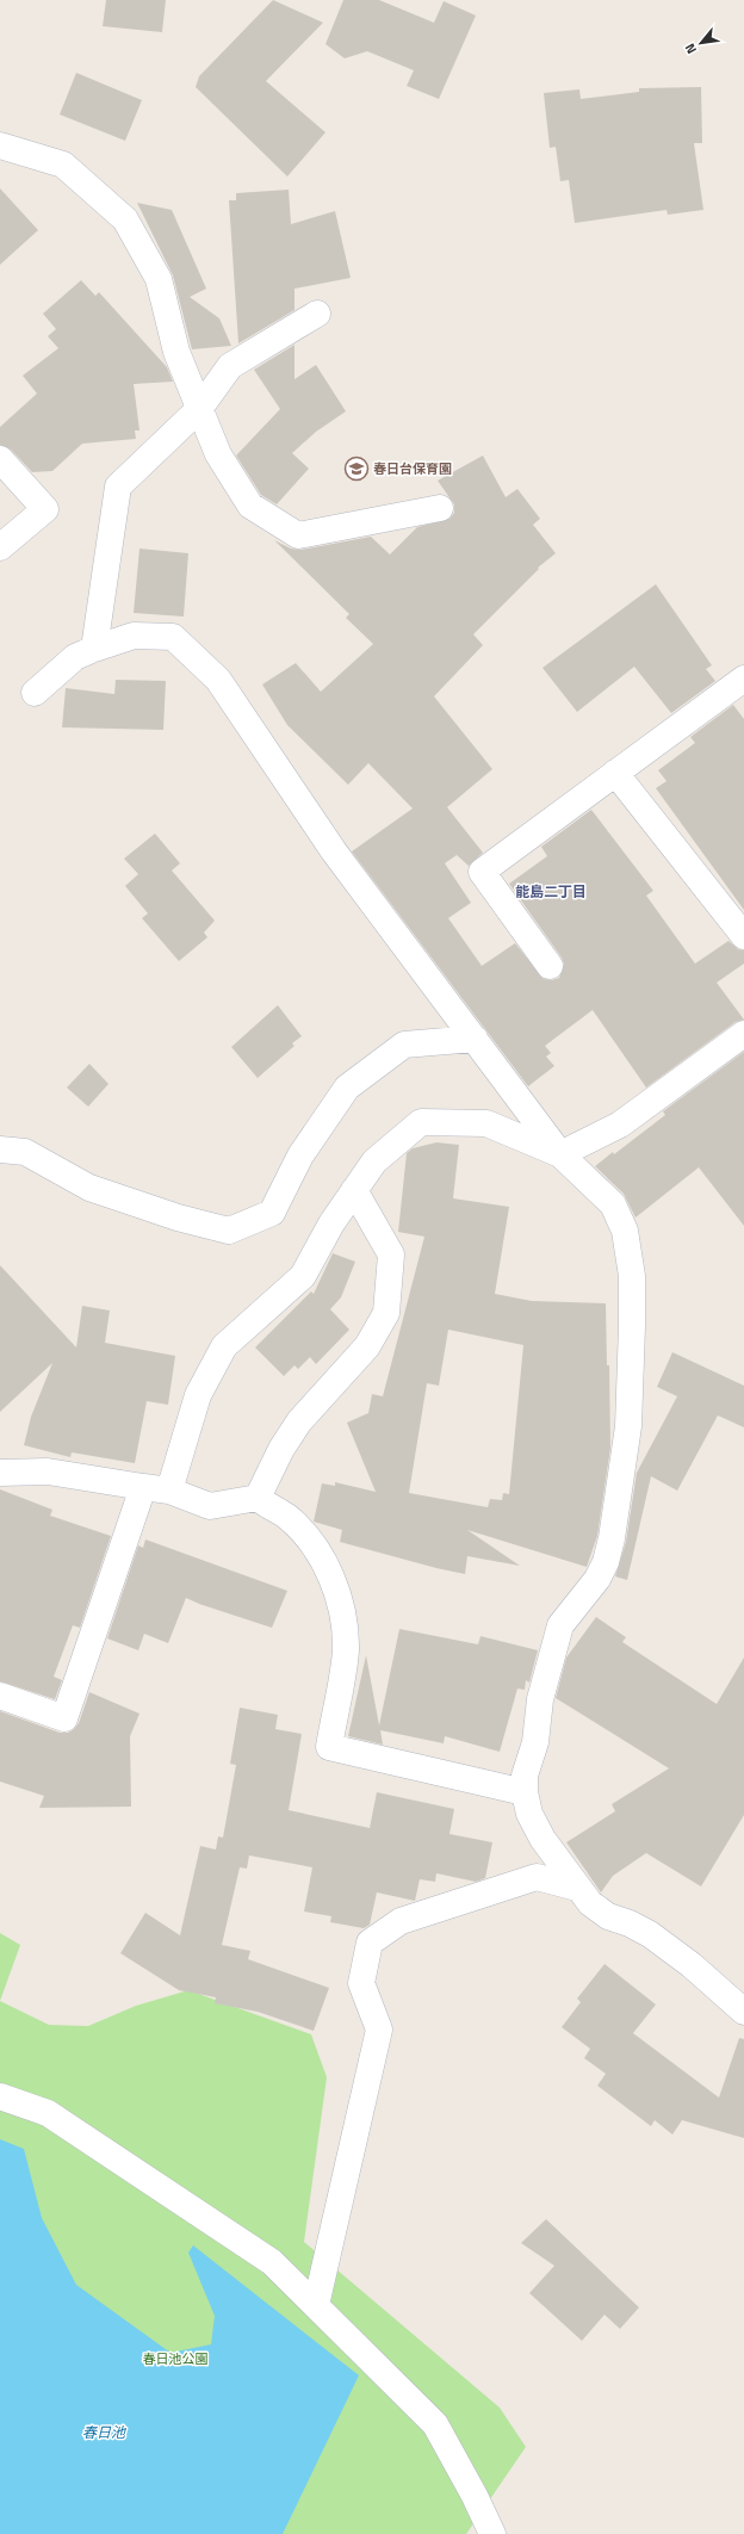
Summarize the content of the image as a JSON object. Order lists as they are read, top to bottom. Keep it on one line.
{"districts":["能島二丁目"],"water":["春日池"],"parks":["春日池公園"],"places":{"school or university":["春日台保育園"]},"north":"bottom left"}
